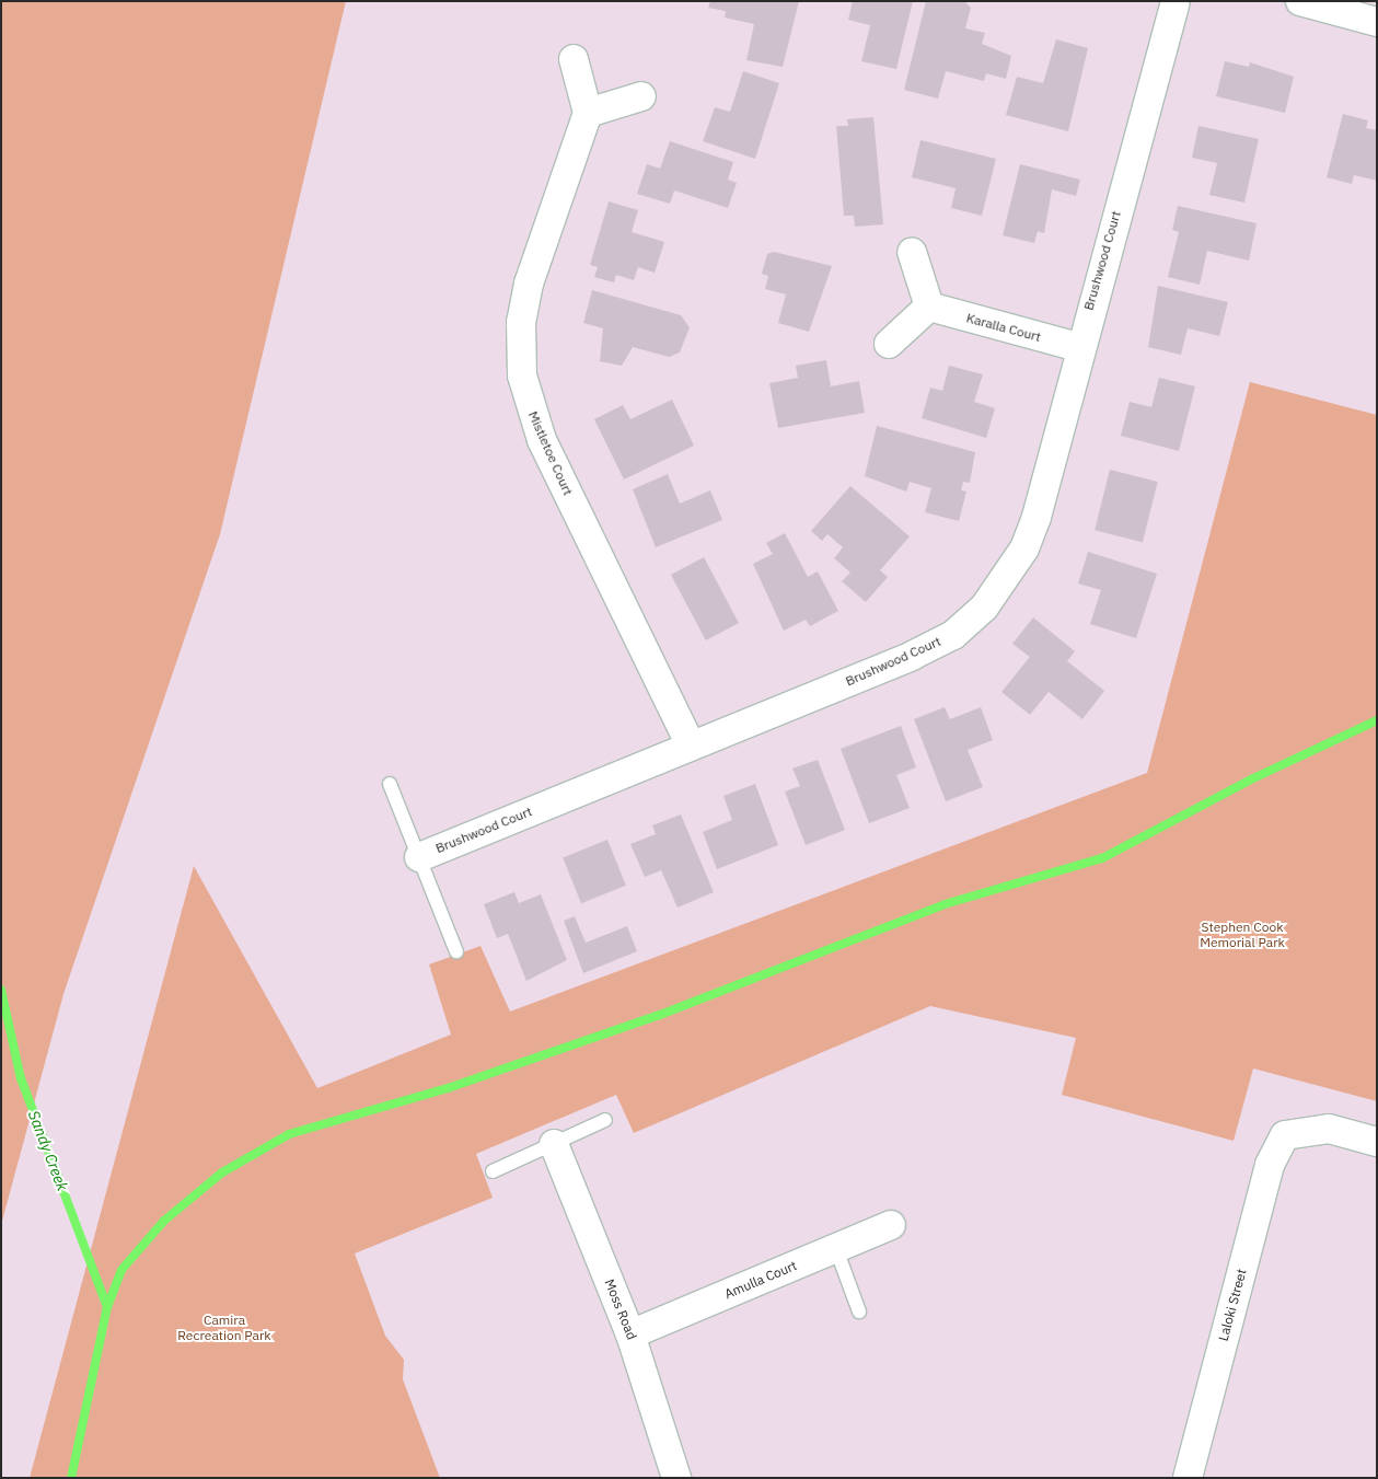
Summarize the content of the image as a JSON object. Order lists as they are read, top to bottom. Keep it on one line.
{"streets":{"street":["Brushwood Court","Karalla Court","Mistletoe Court","Amulla Court","Laloki Street","Moss Road"]},"crossings":[["Brushwood Court","Karalla Court"],["Brushwood Court","Mistletoe Court"],["Amulla Court","Moss Road"]],"water":["Sandy Creek"],"parks":["Stephen Cook Memorial Park","Camira Recreation Park"]}
